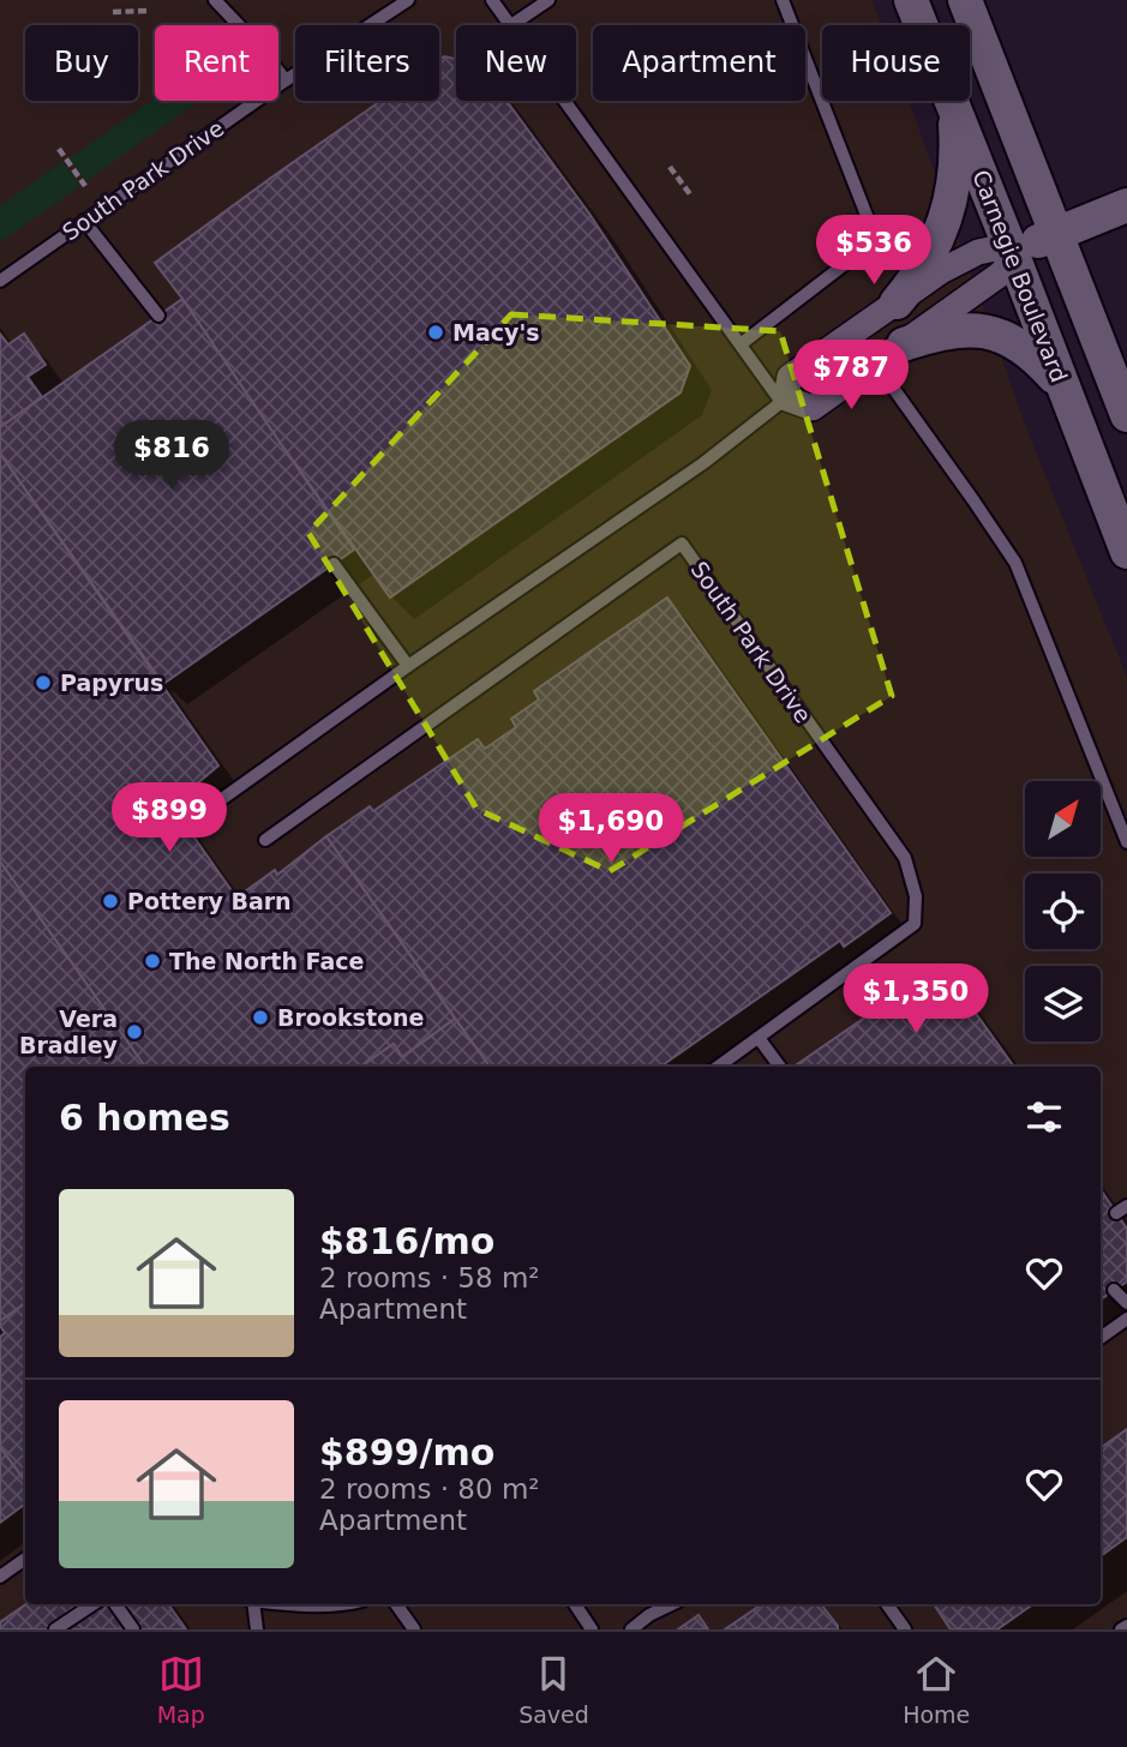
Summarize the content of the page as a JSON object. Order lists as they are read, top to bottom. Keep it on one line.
{"streets":{"street":["Carnegie Boulevard"],"lane":["South Park Drive"]},"places":["Macy's","Papyrus","Pottery Barn","The North Face","Brookstone","Vera Bradley"],"north":"top right","page":{"chip":["Buy","Rent","Filters","New","Apartment","House"],"price":["$536","$787","$816","$899","$1,690","$1,350"],"heading":"6 homes","list":[{"name":"$816/mo","note":"2 rooms · 58 m² · Apartment"},{"name":"$899/mo","note":"2 rooms · 80 m² · Apartment"}],"tabs":["Map","Saved","Home"]}}
